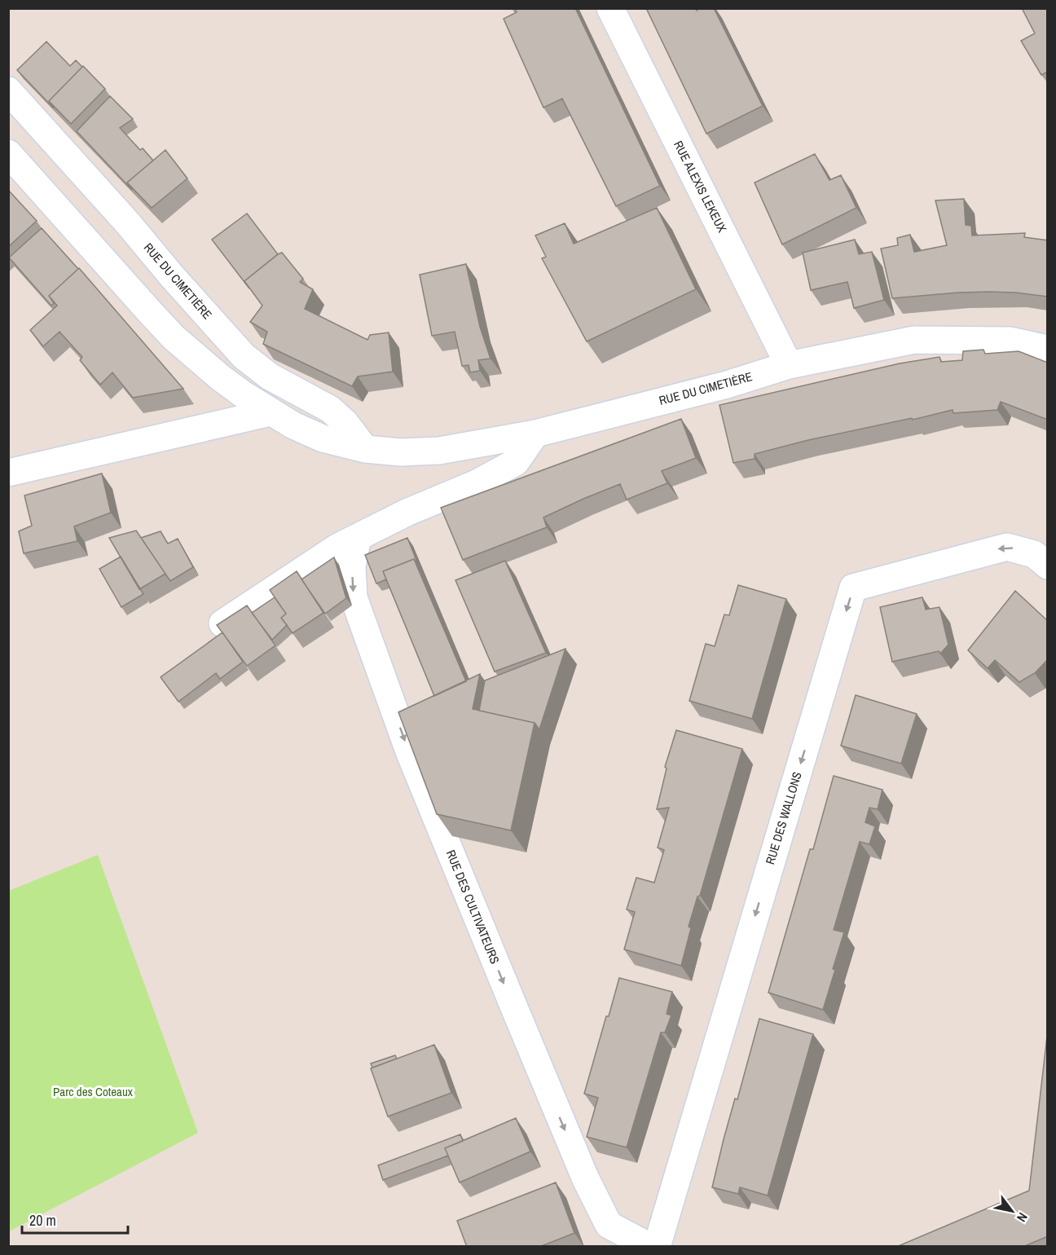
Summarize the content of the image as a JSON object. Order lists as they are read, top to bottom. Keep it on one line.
{"streets":{"street":["RUE ALEXIS LEKEUX","RUE DU CIMETIÈRE","RUE DES WALLONS","RUE DES CULTIVATEURS"]},"crossings":[["RUE ALEXIS LEKEUX","RUE DU CIMETIÈRE"]],"one_way":["RUE DES WALLONS","RUE DES CULTIVATEURS"],"parks":["Parc des Coteaux"],"scale_bar":"20 m","north":"bottom right"}
